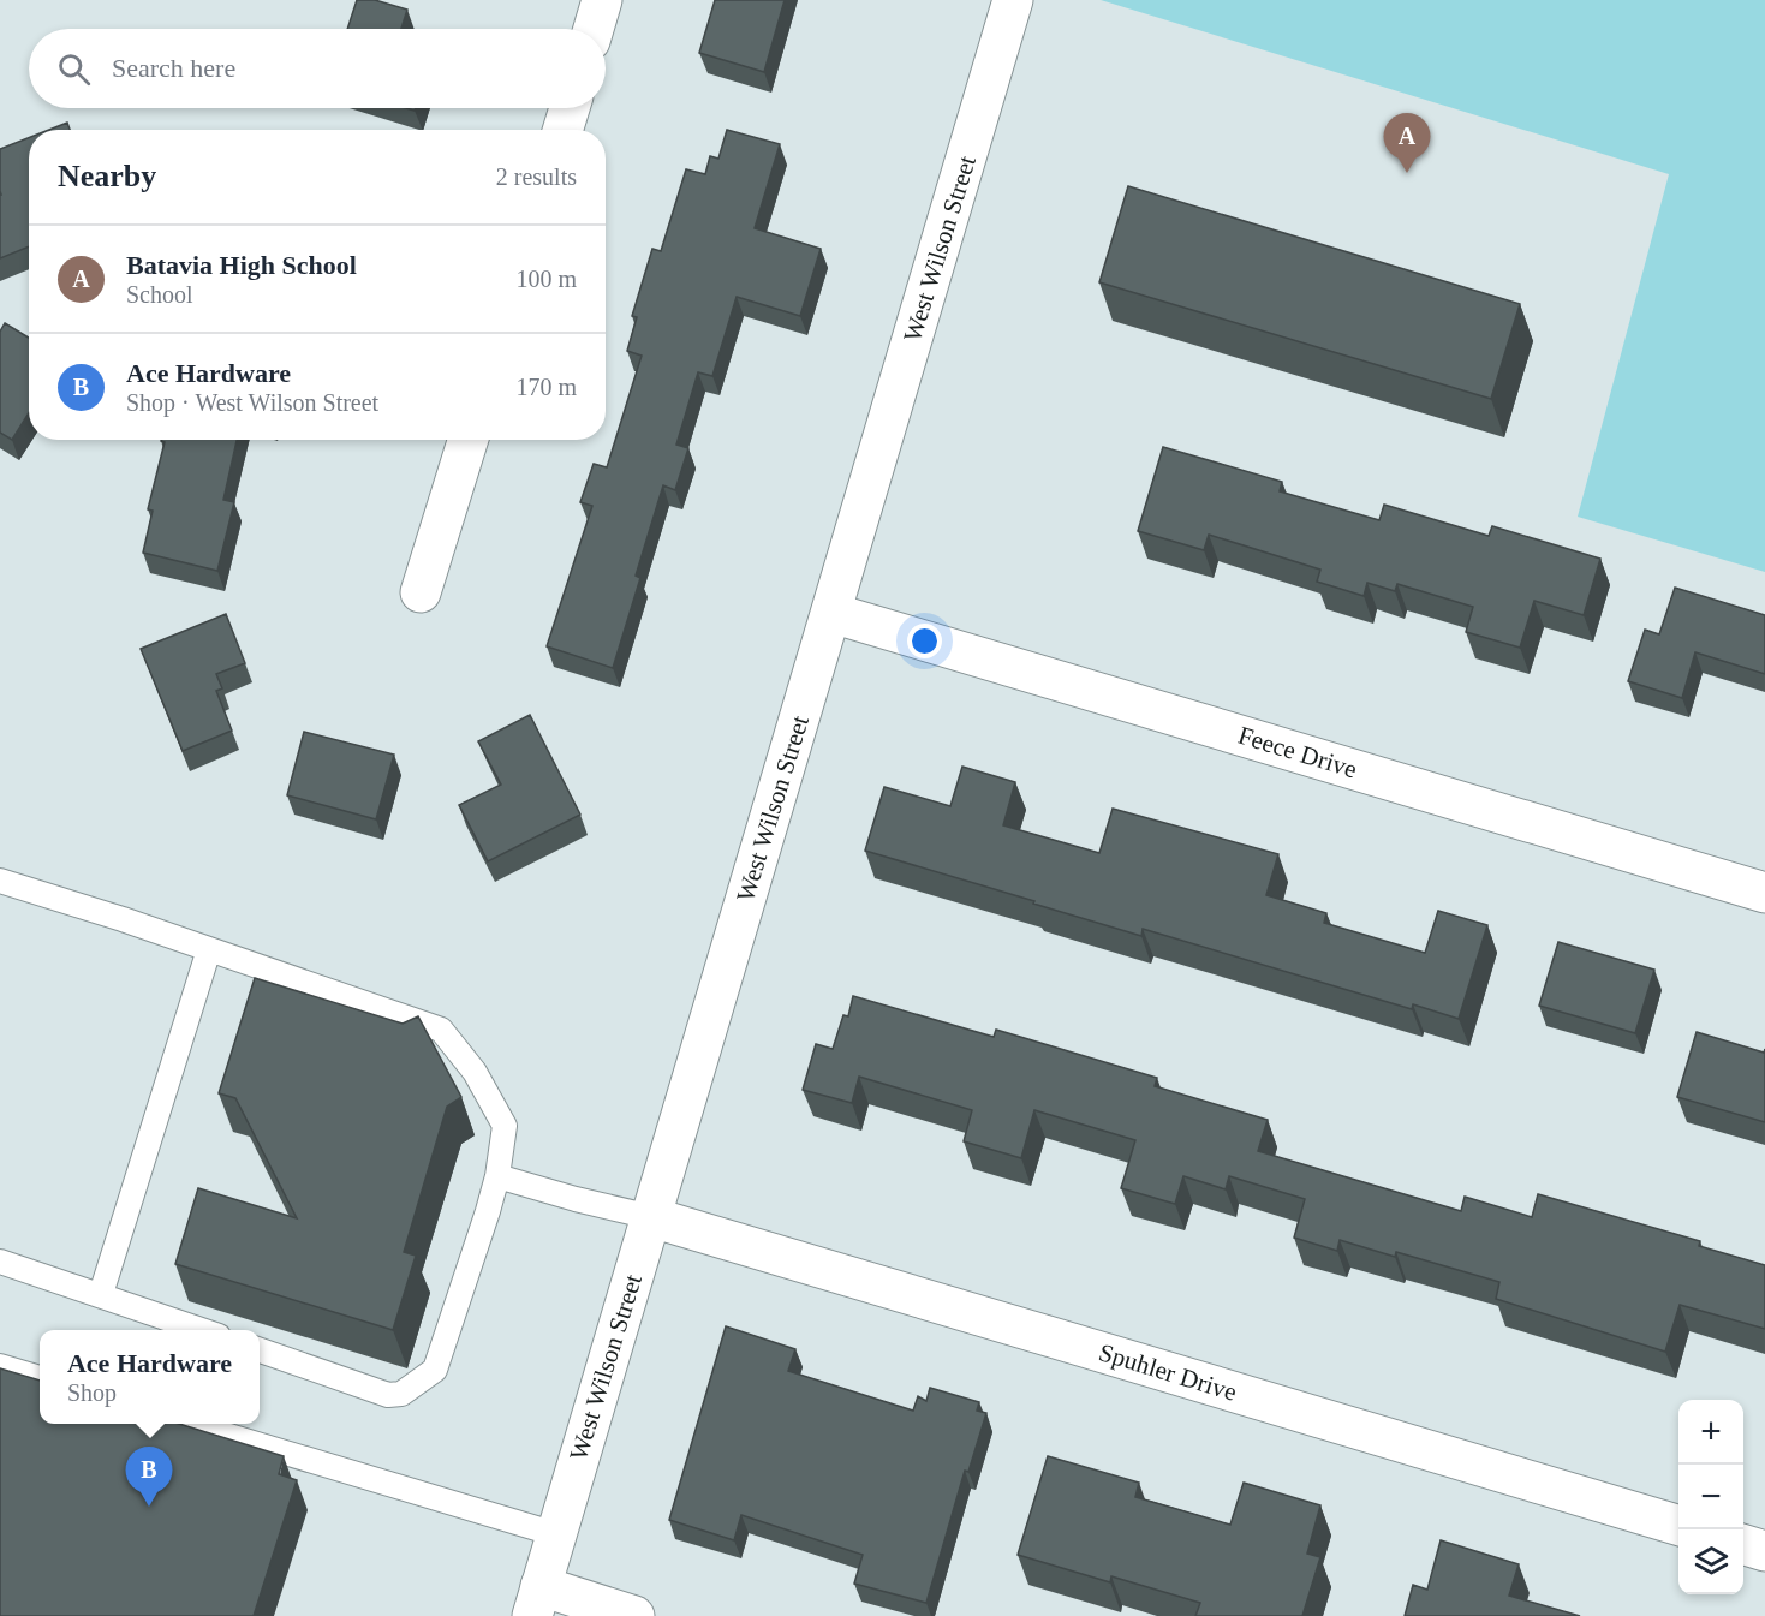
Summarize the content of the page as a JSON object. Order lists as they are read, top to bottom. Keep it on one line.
{"streets":{"street":["West Wilson Street","Feece Drive","Spuhler Drive"]},"crossings":[["West Wilson Street","Feece Drive"],["West Wilson Street","Spuhler Drive"]],"page":{"search":"Search here","pins":["A","B"],"heading":["Nearby","2 results"],"list":[{"mark":"A","name":"Batavia High School","note":"School","value":"100 m"},{"mark":"B","name":"Ace Hardware","note":"Shop · West Wilson Street","value":"170 m"}],"popup":["Ace Hardware","Shop"],"map_buttons":["+","−"]}}
